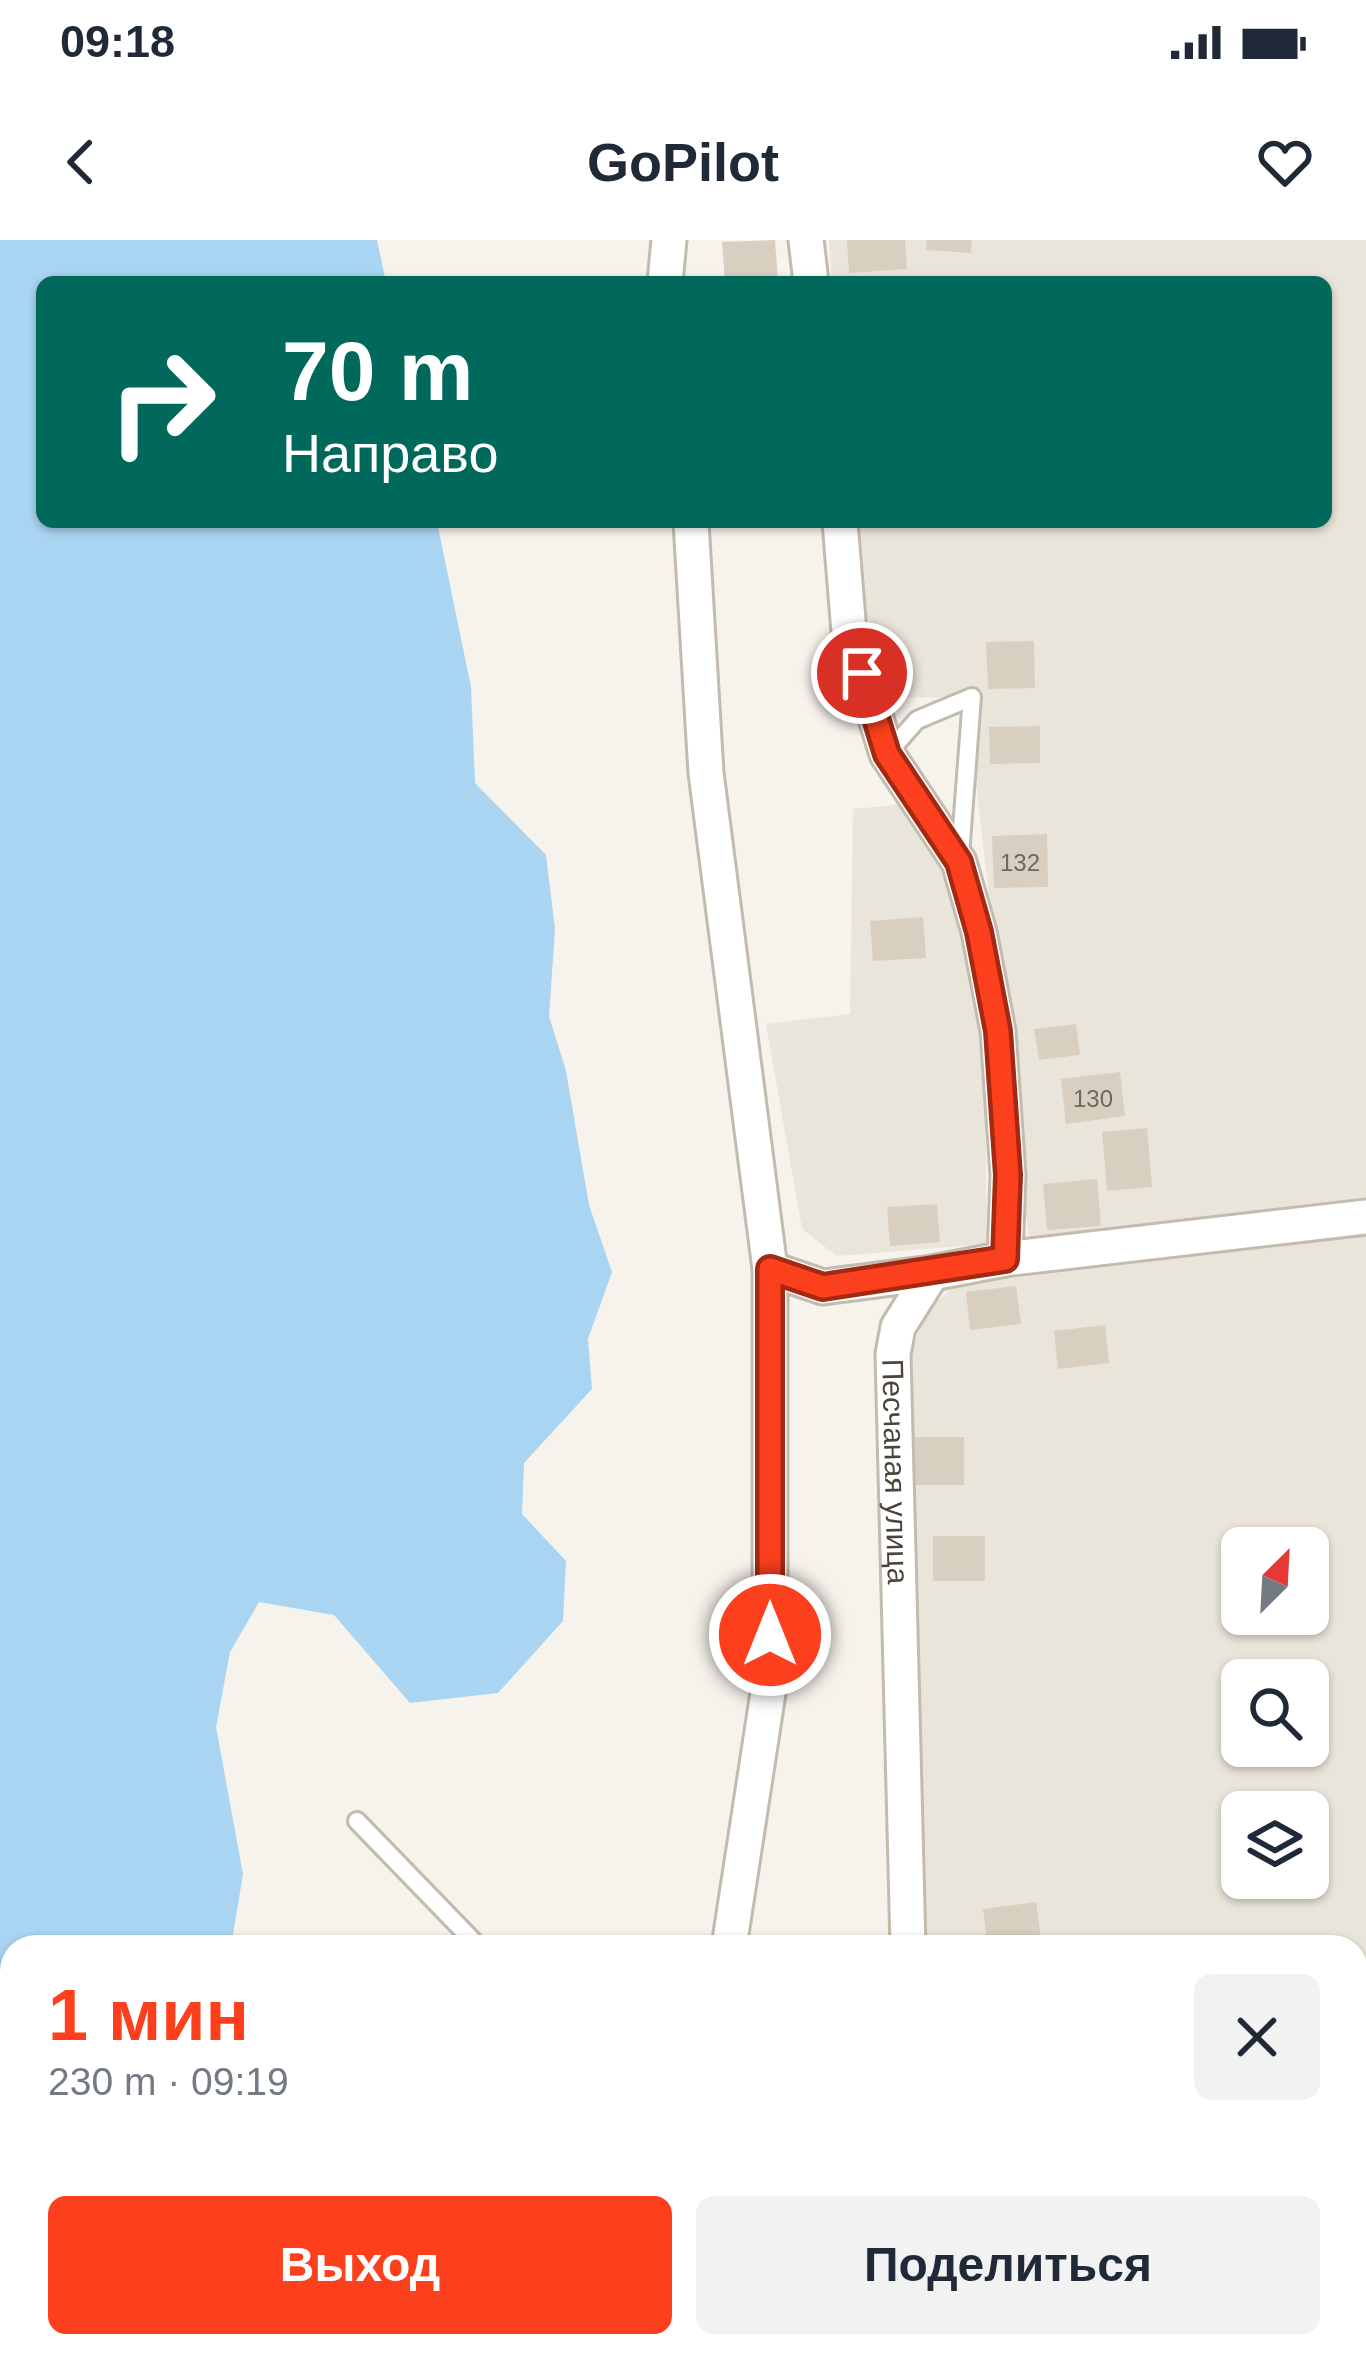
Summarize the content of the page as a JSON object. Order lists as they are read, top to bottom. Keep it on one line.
{"streets":{"street":["Песчаная улица"]},"house_numbers":["132","130"],"north":"top right","page":{"status":"09:18","header":"GoPilot","turn":["70 m","Направо"],"heading":["1 мин","230 m · 09:19"],"buttons":["Выход","Поделиться"]}}
